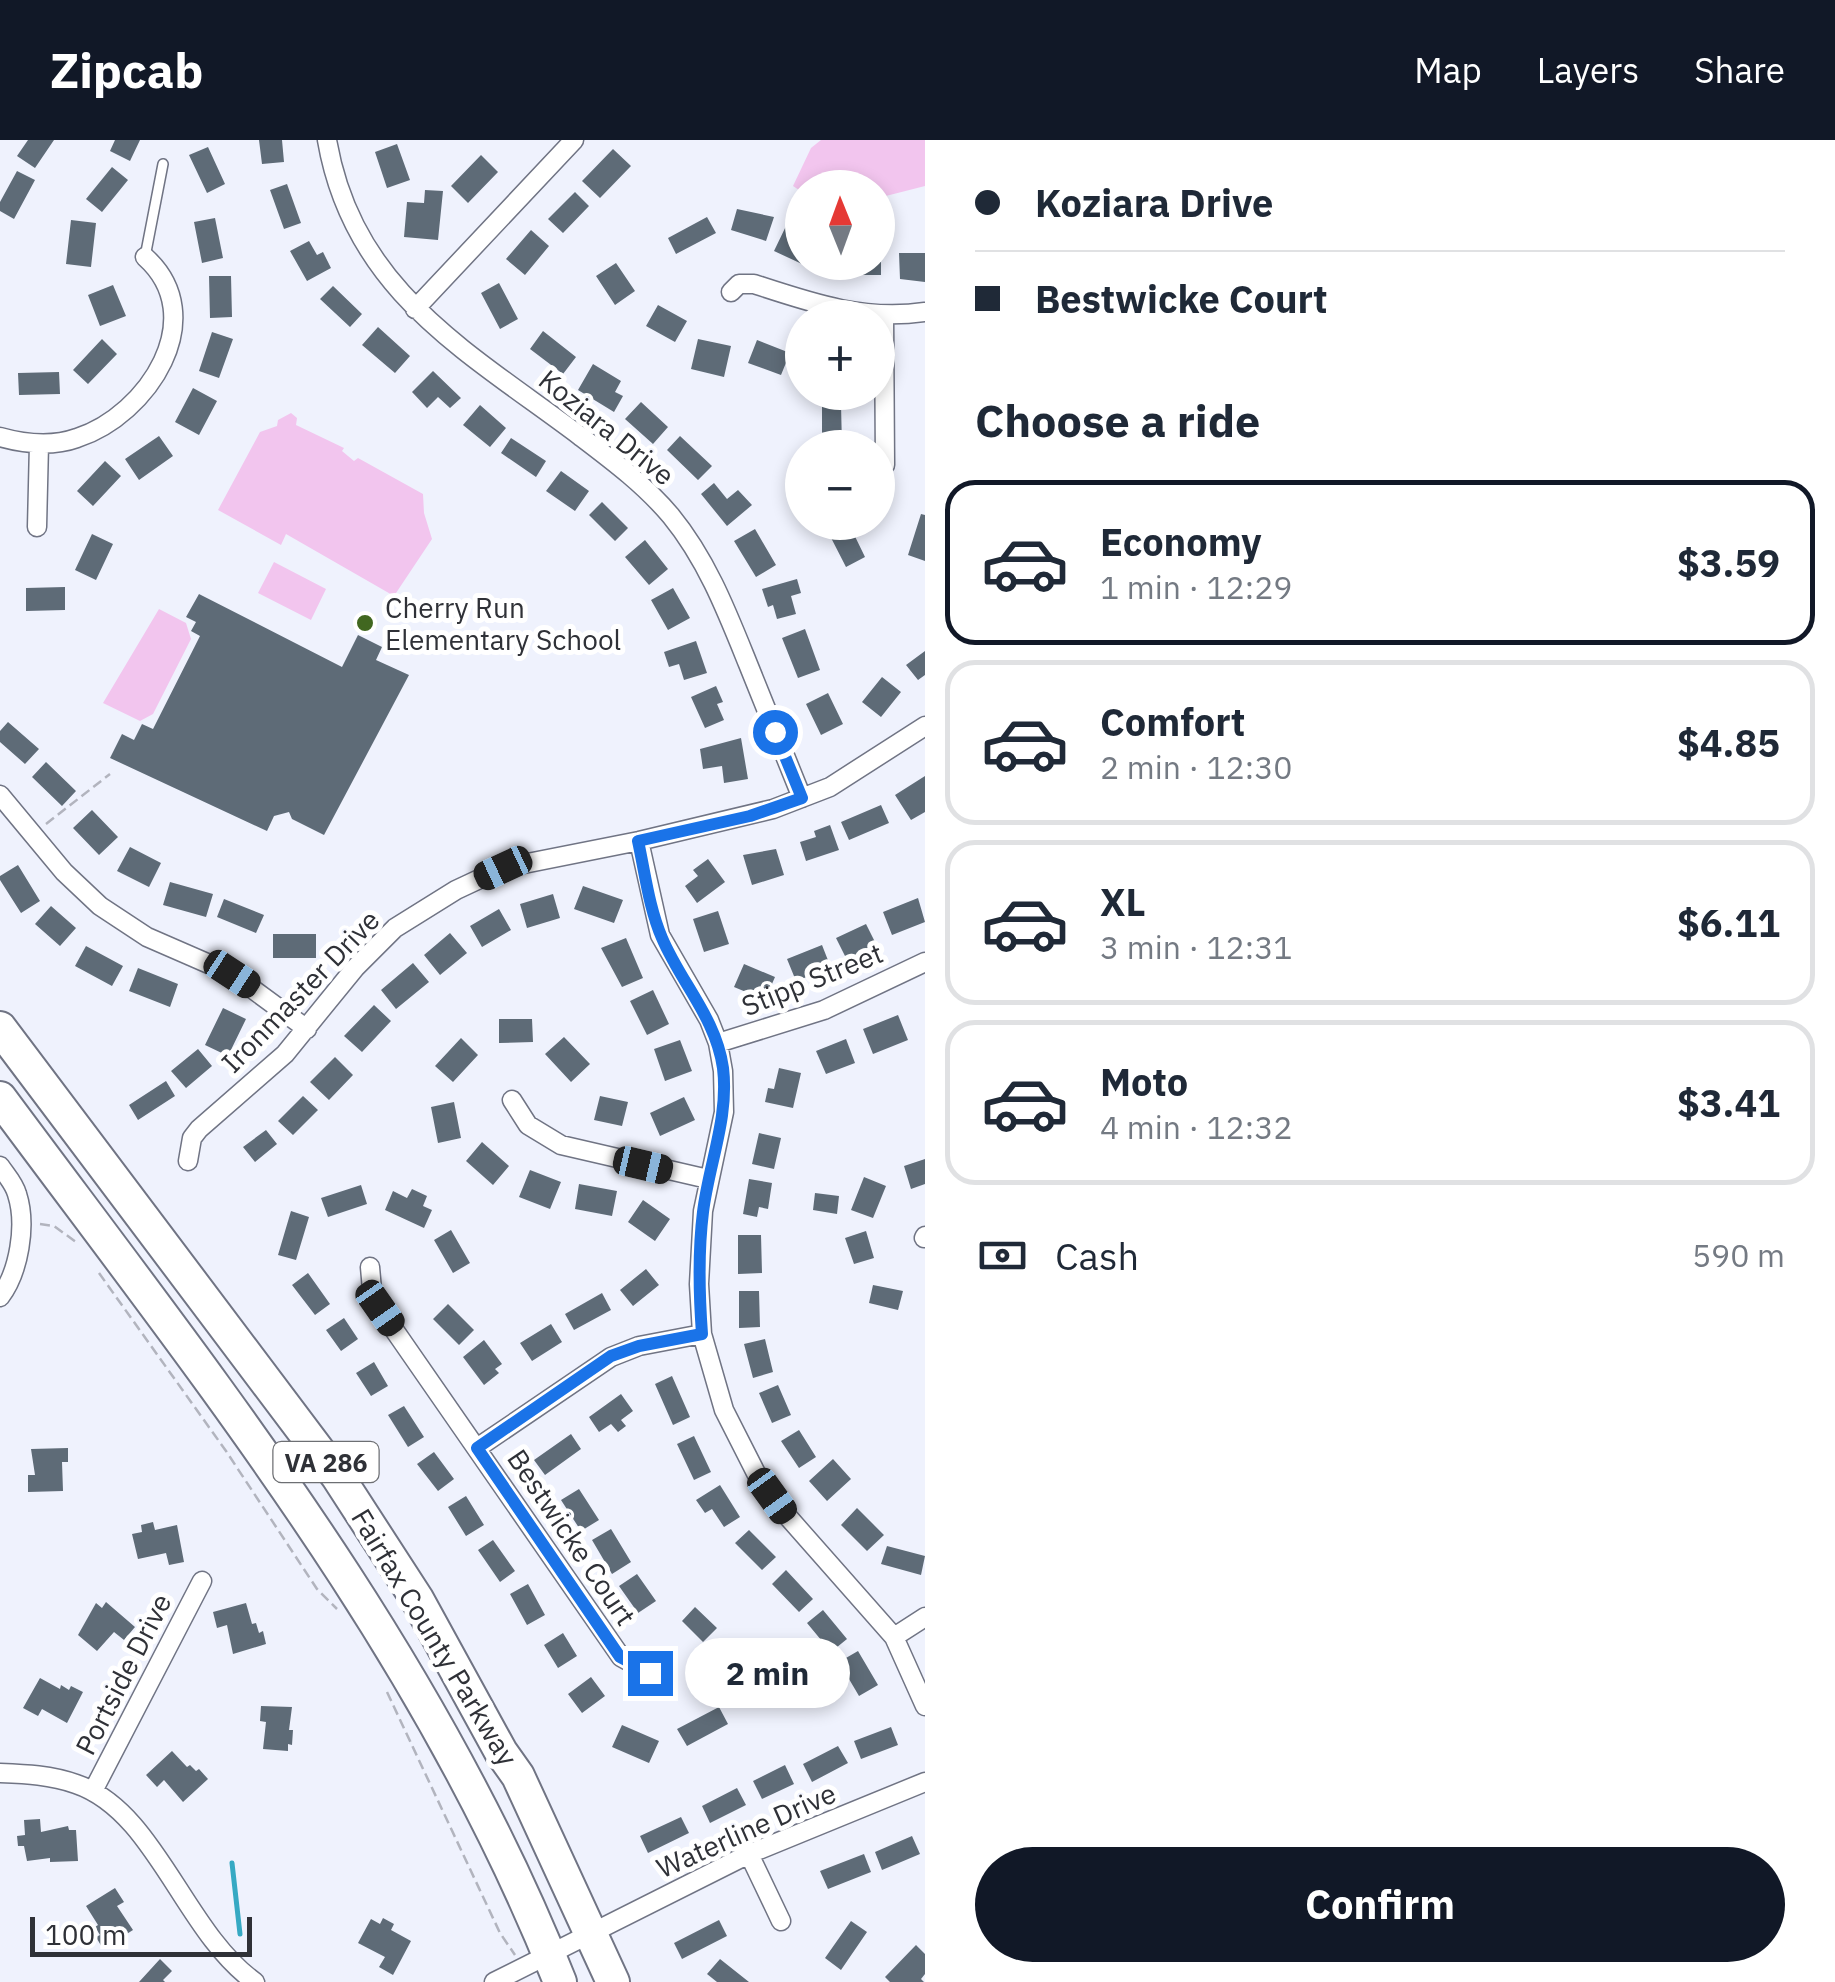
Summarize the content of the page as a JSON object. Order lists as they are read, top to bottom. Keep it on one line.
{"streets":{"highway":["VA 286","Fairfax County Parkway"],"street":["Koziara Drive","Stipp Street","Ironmaster Drive","Bestwicke Court","Portside Drive","Waterline Drive"]},"crossings":[["Koziara Drive","Ironmaster Drive"],["Fairfax County Parkway","Waterline Drive"]],"places":["Cherry Run Elementary School"],"scale_bar":"100 m","north":"top","page":{"header":"Zipcab","nav":["Map","Layers","Share"],"banner":["Koziara Drive","Bestwicke Court"],"map_buttons":["+","−"],"heading":"Choose a ride","list":[{"name":"Economy","note":"1 min · 12:29","value":"$3.59"},{"name":"Comfort","note":"2 min · 12:30","value":"$4.85"},{"name":"XL","note":"3 min · 12:31","value":"$6.11"},{"name":"Moto","note":"4 min · 12:32","value":"$3.41"}],"pay":["Cash","590 m"],"bubble":"2 min","buttons":"Confirm","scale":"100 m"}}
